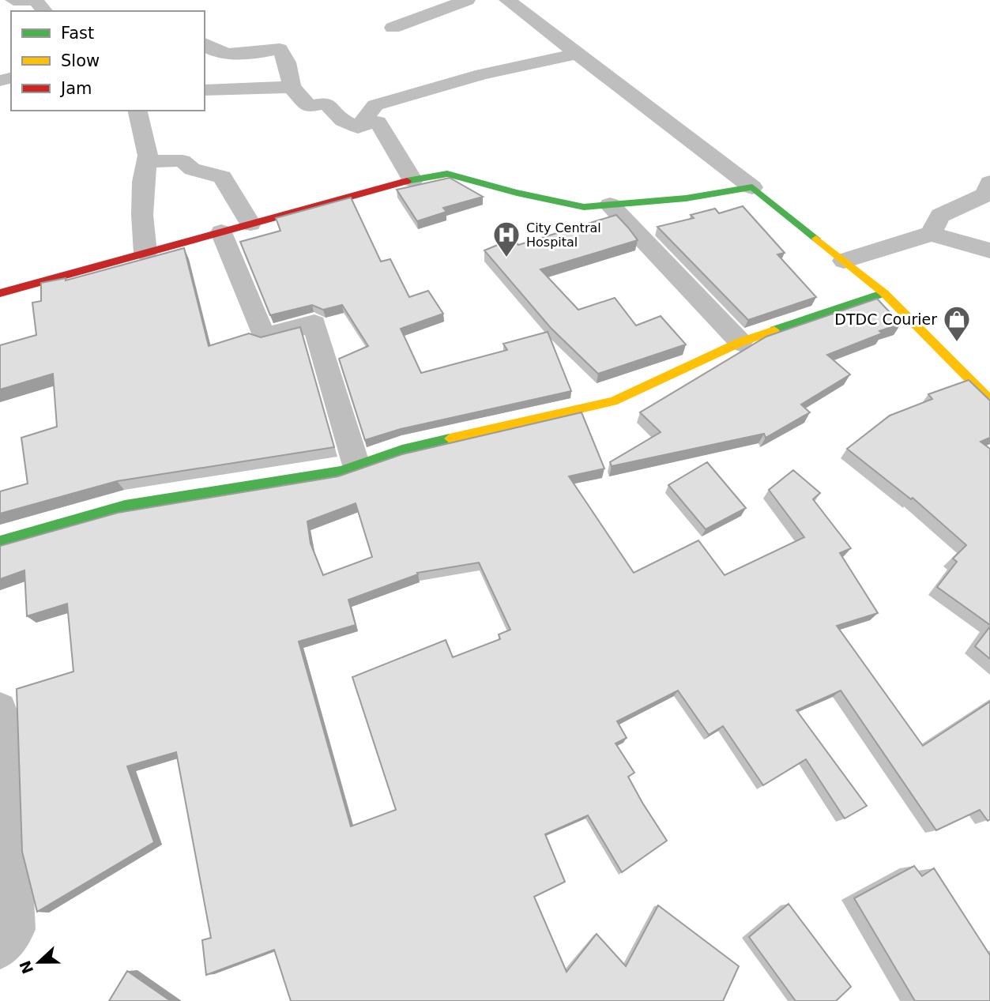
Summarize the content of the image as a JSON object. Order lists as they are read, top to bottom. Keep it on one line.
{"places":{"hospital":["City Central Hospital"],"shop":["DTDC Courier"]},"legend":["Fast","Slow","Jam"],"north":"left"}
